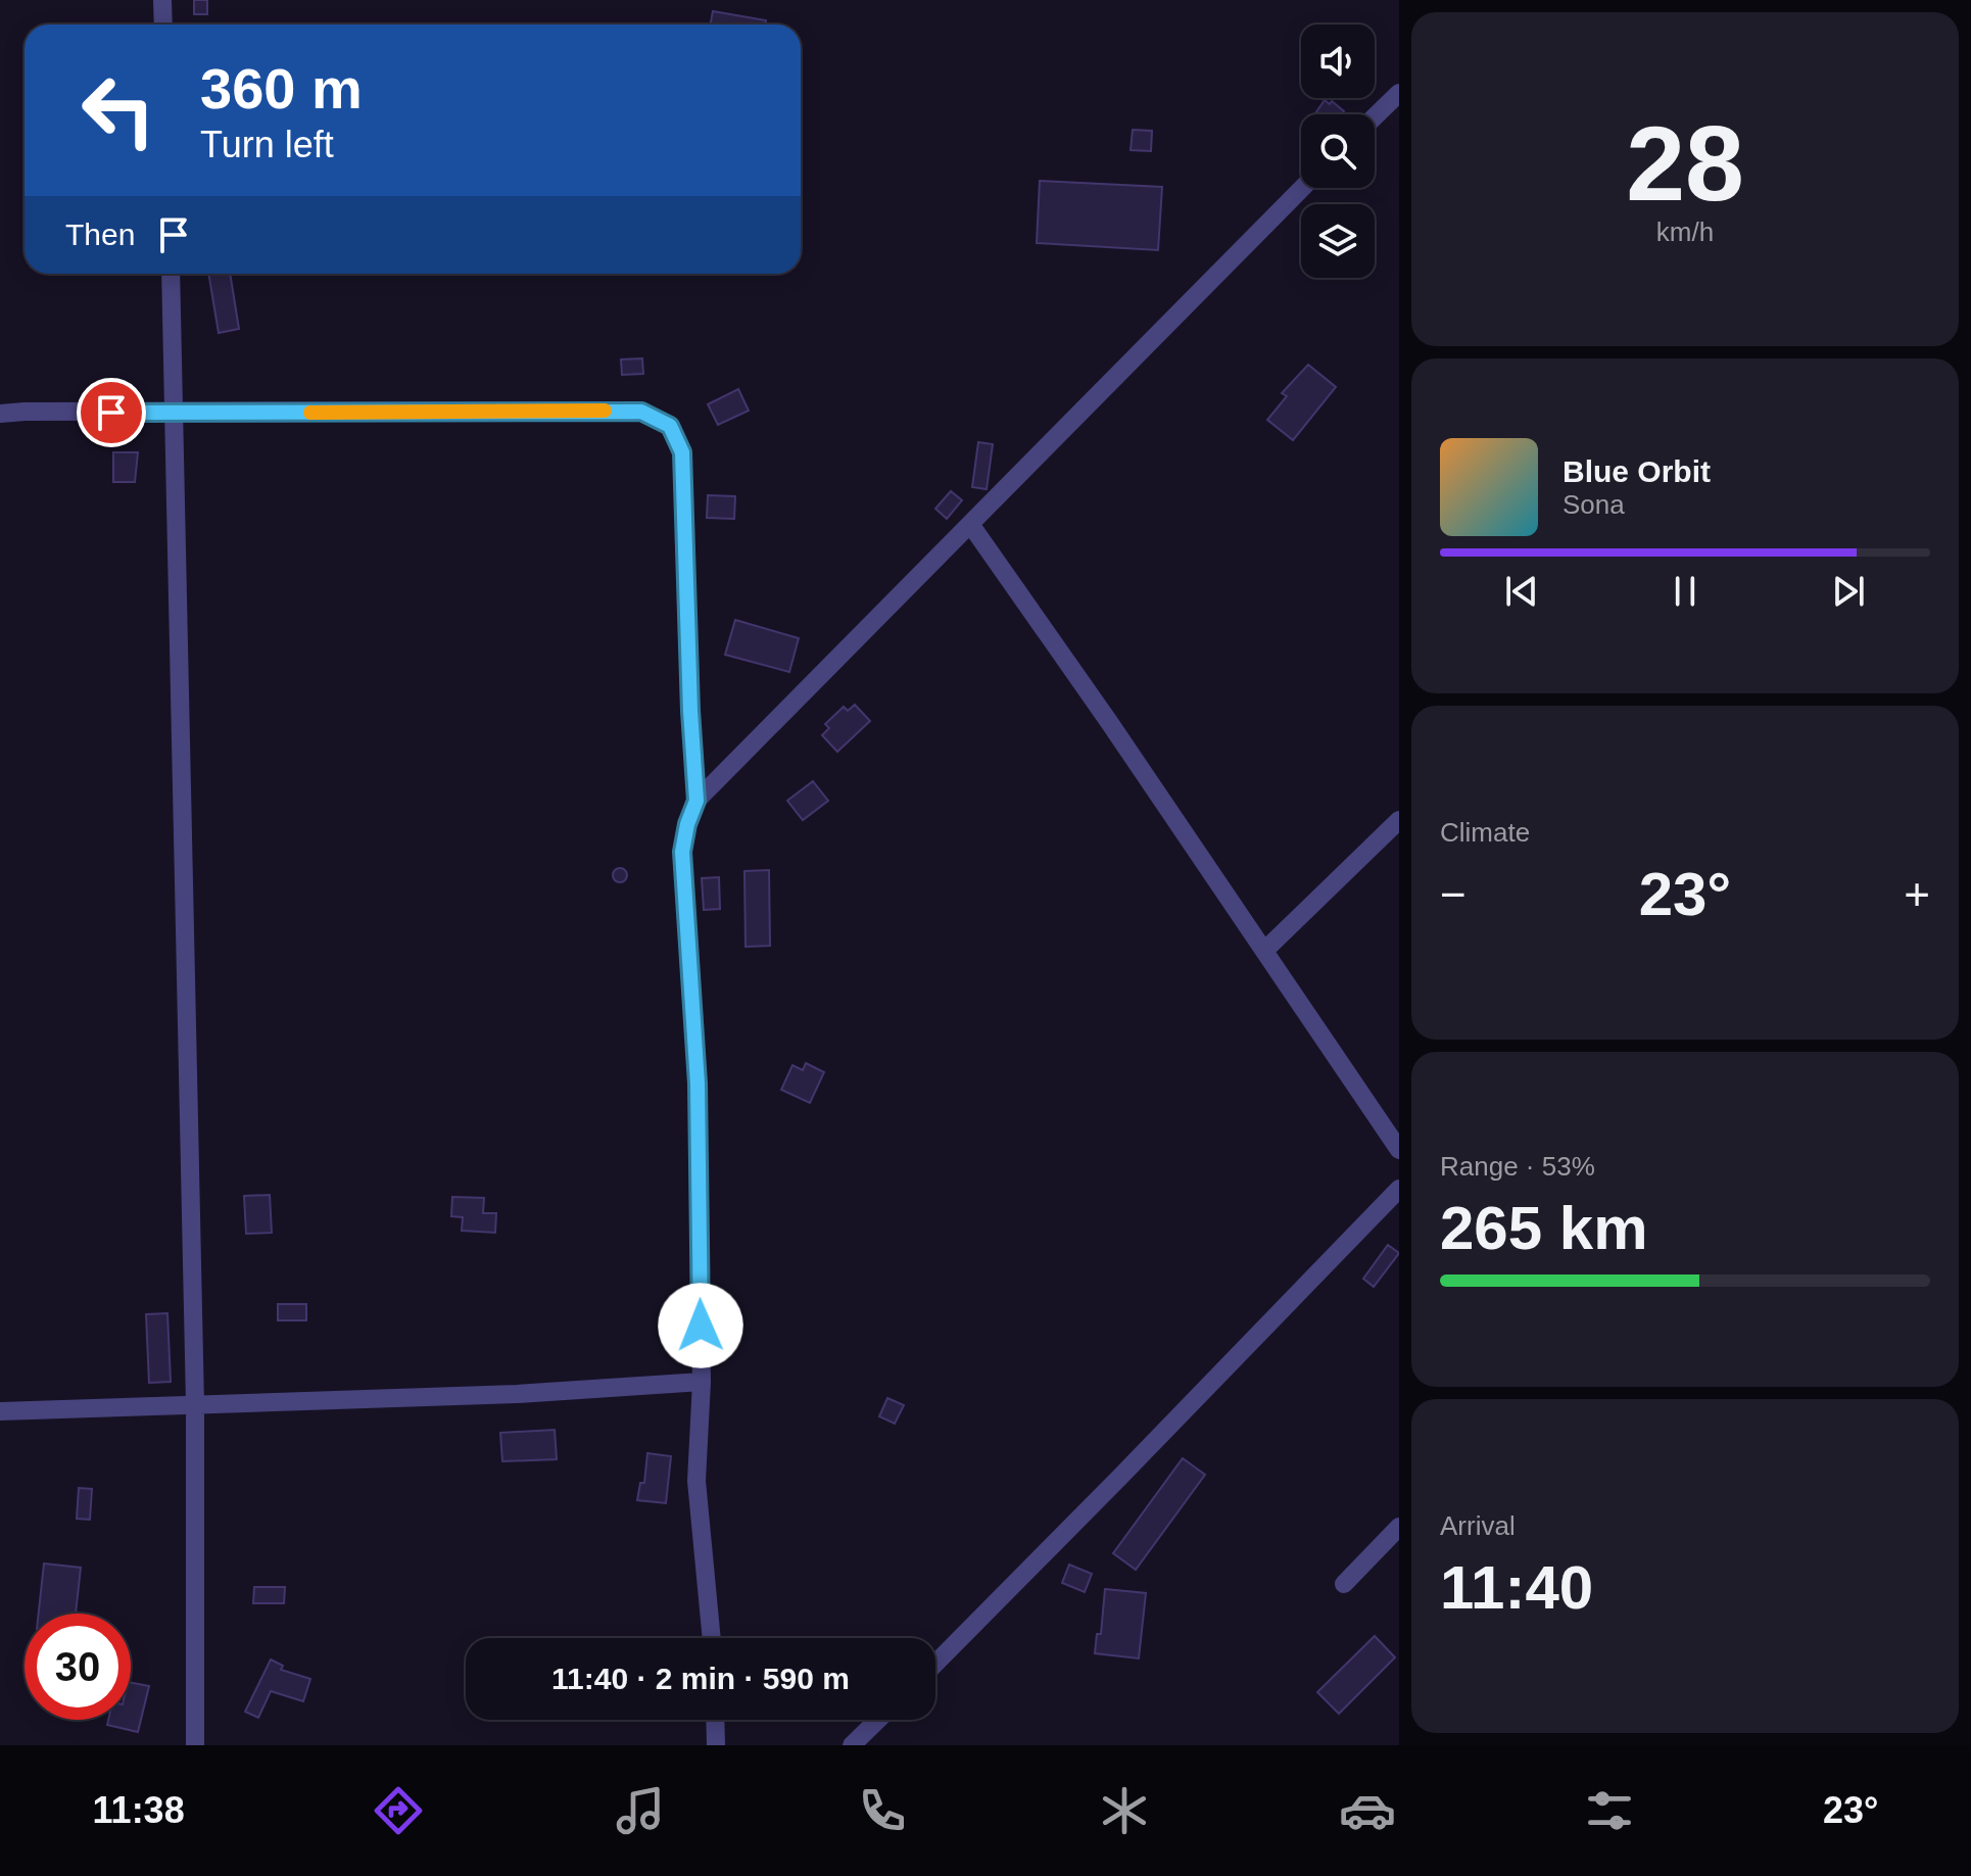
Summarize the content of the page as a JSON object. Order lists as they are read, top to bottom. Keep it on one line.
{"page":{"tile":[["28","km/h"],"Climate",["Range · 53%","265 km"],["Arrival","11:40"]],"turn":["360 m","Turn left"],"then":"Then","song":["Blue Orbit","Sona"],"heat":["−","23°","+"],"limit":"30","trip":"11:40 · 2 min · 590 m","tabs":["11:38","23°"]}}
